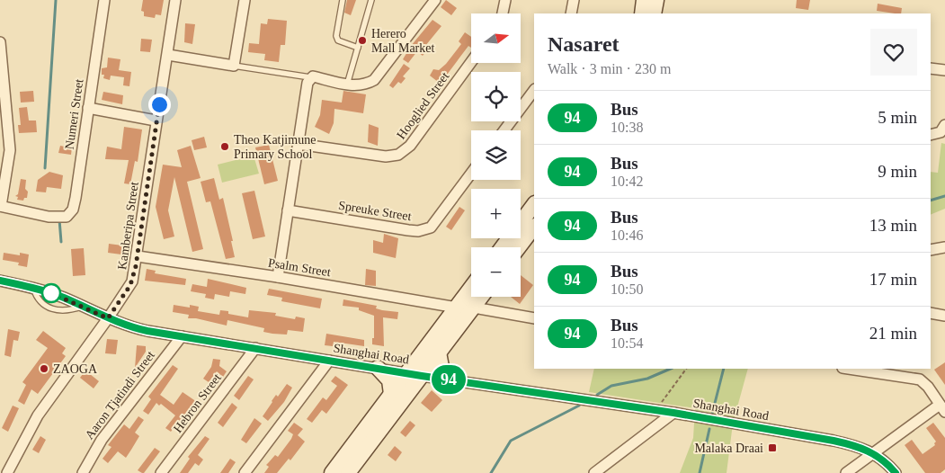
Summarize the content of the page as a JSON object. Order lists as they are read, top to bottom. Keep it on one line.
{"streets":{"street":["Hooglied Street","Numeri Street","Spreuke Street","Kamberipa Street","Psalm Street","Shanghai Road","Aaron Tjatindi Street","Hebron Street"]},"crossings":[["Kamberipa Street","Psalm Street"],["Kamberipa Street","Shanghai Road"],["Shanghai Road","Aaron Tjatindi Street"],["Shanghai Road","Hebron Street"]],"places":{"other":["Herero Mall Market","Theo Katjimune Primary School","ZAOGA"],"transit":["Malaka Draai"]},"lines":["bus line 94"],"north":"right","page":{"on_map":"94","map_buttons":["+","−"],"heading":["Nasaret","Walk · 3 min · 230 m"],"list":[{"mark":"94","name":"Bus","note":"10:38","value":"5 min"},{"mark":"94","name":"Bus","note":"10:42","value":"9 min"},{"mark":"94","name":"Bus","note":"10:46","value":"13 min"},{"mark":"94","name":"Bus","note":"10:50","value":"17 min"},{"mark":"94","name":"Bus","note":"10:54","value":"21 min"}]}}
